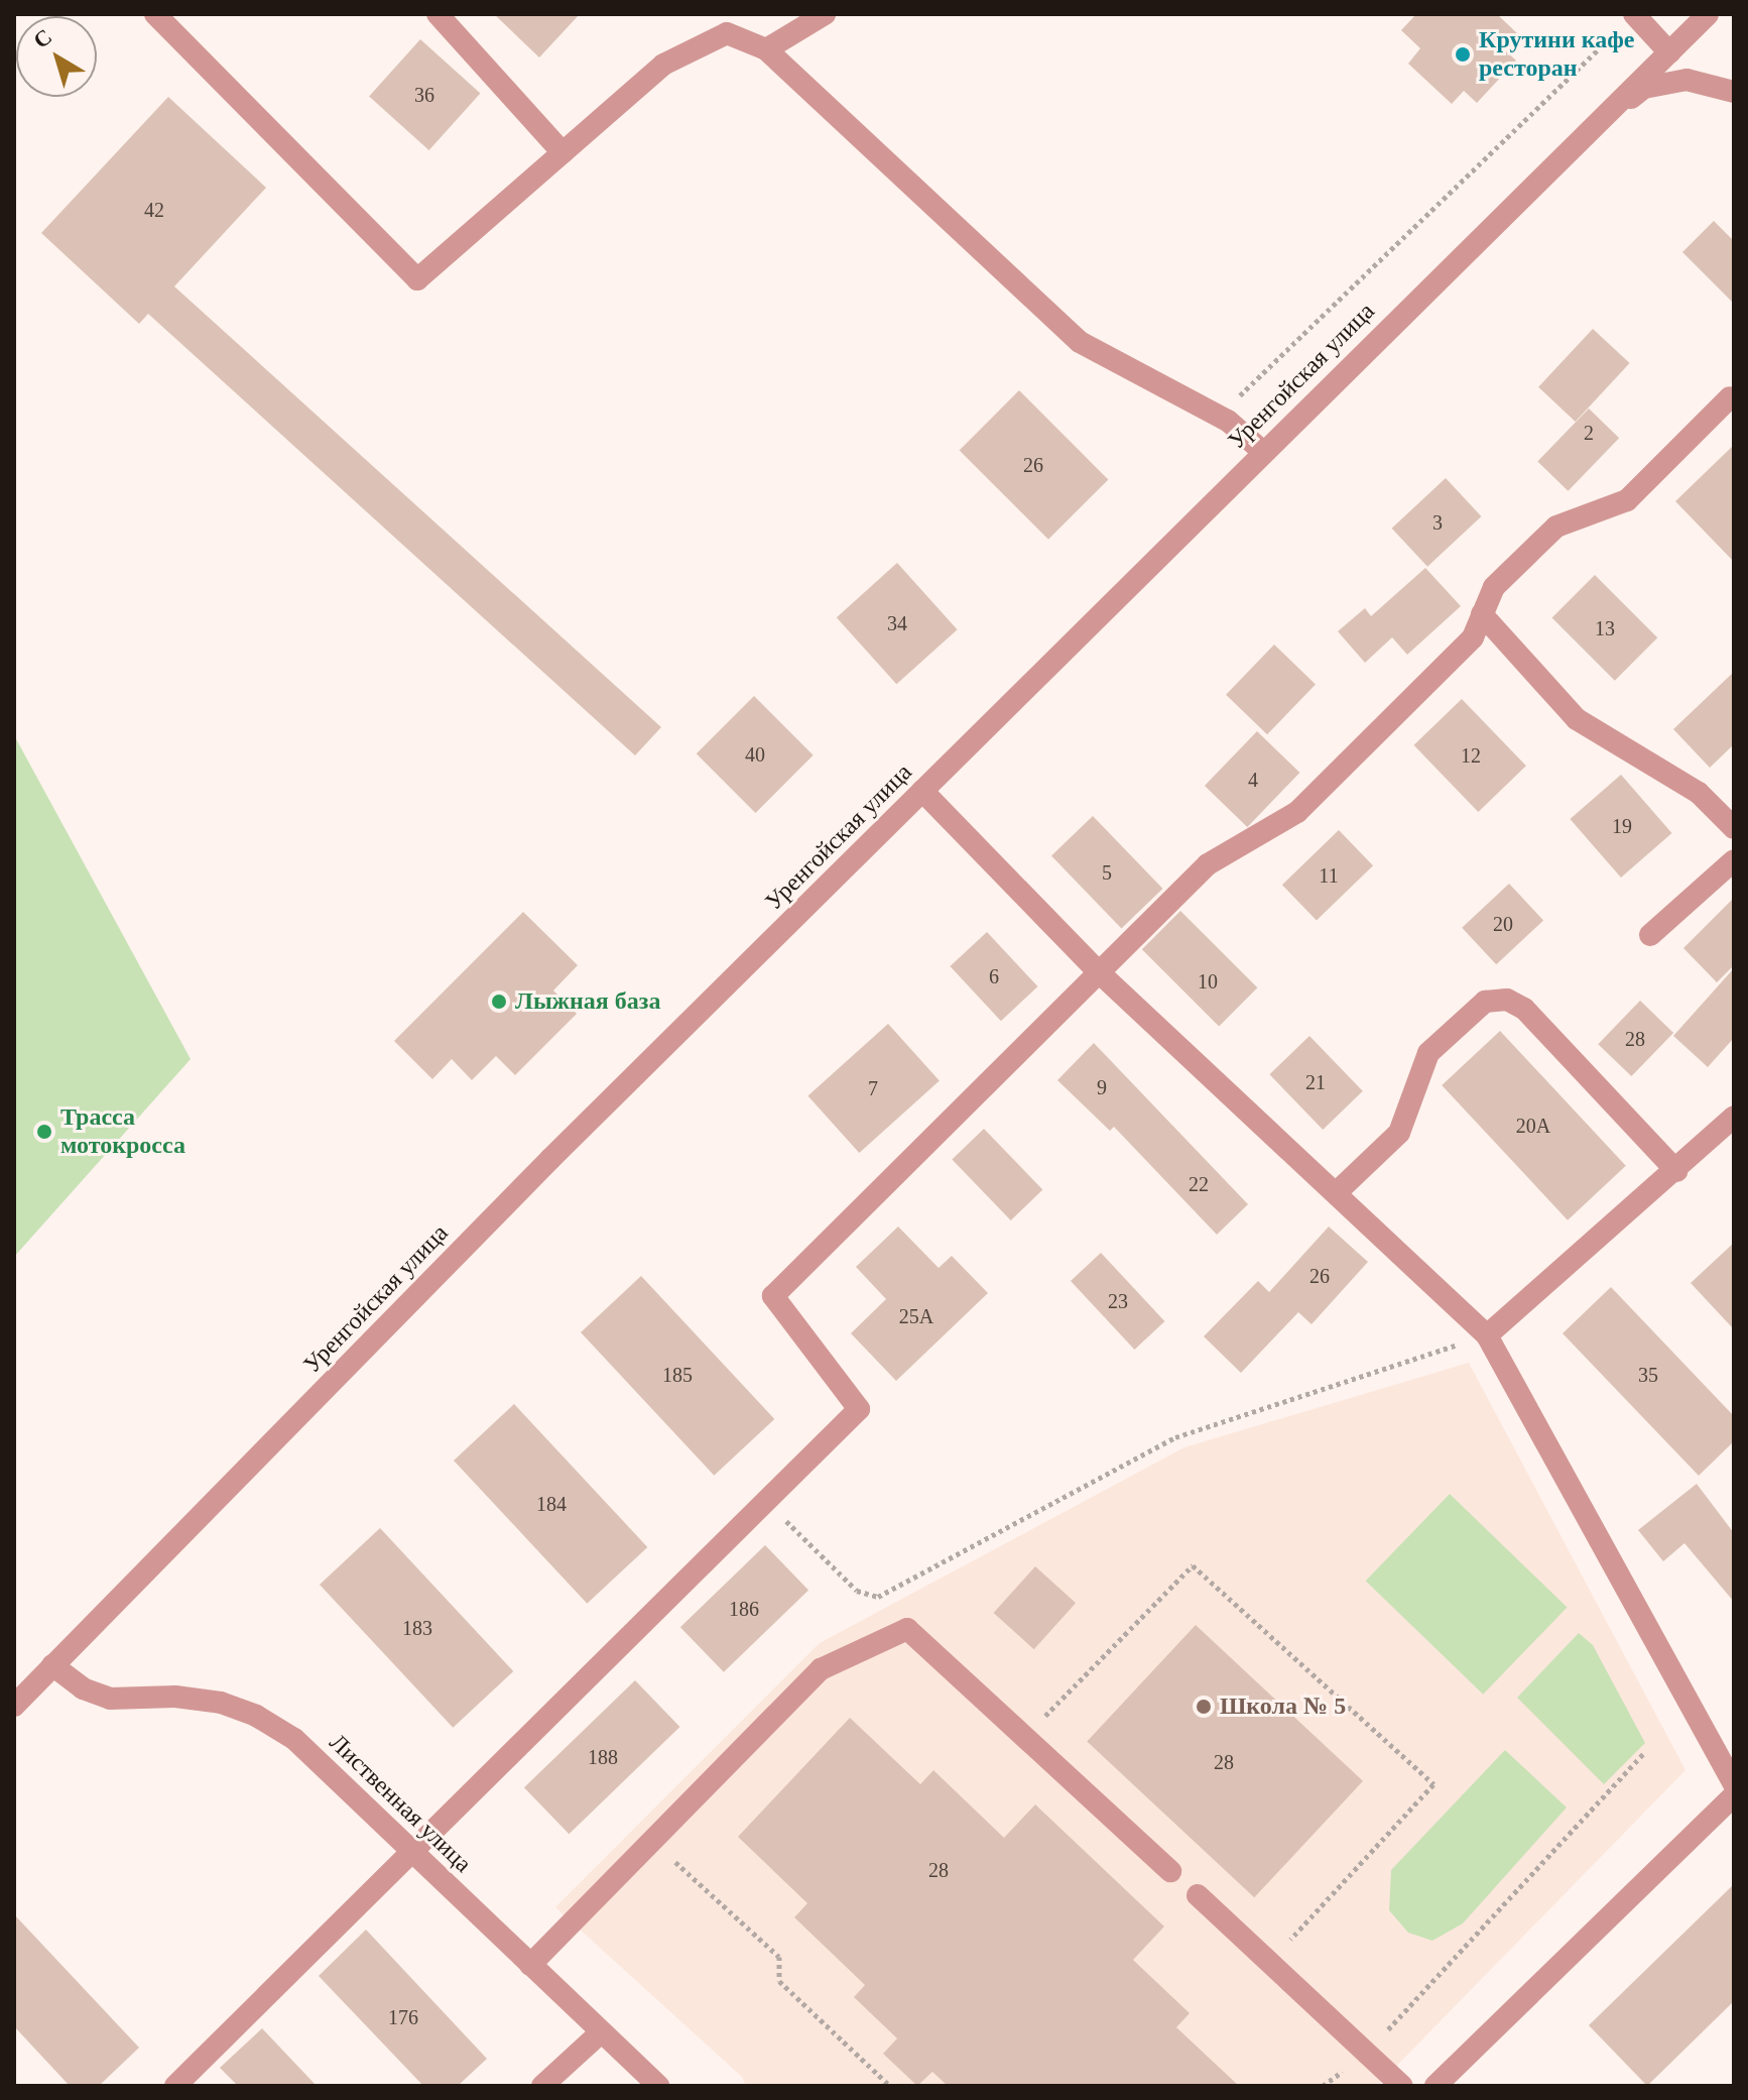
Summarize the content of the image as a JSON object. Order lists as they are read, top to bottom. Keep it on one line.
{"streets":{"street":["Уренгойская улица","Лиственная улица"]},"crossings":[["Уренгойская улица","Лиственная улица"]],"places":["Крутини кафе ресторан","Лыжная база","Трасса мотокросса","Школа № 5"],"house_numbers":["36","42","2","26","3","34","13","40","12","4","19","5","11","20","6","10","28","21","9","7","20А","22","26","23","25А","185","35","184","186","183","188","28","28","176"],"north":"top left"}
